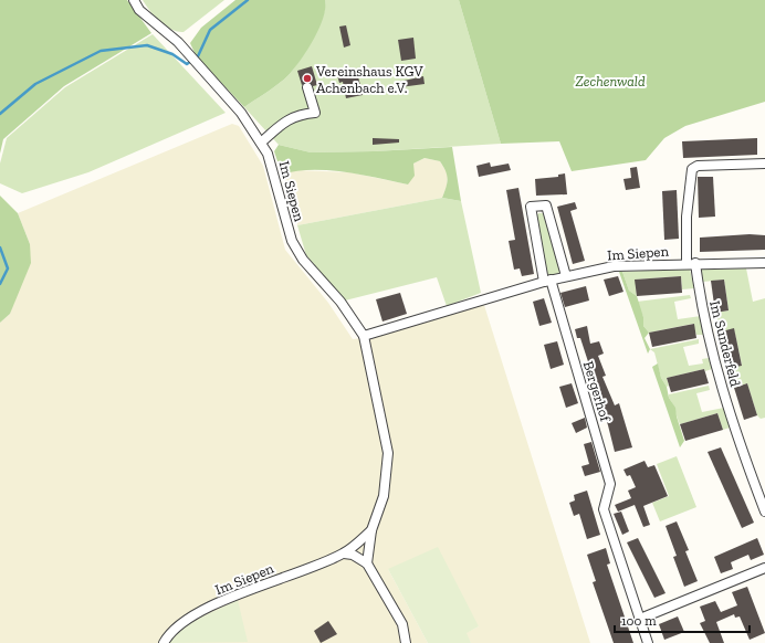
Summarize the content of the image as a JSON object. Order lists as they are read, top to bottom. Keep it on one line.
{"streets":{"street":["Im Siepen","Im Sunderfeld","Bergerhof"]},"crossings":[["Im Siepen","Im Sunderfeld"],["Im Siepen","Bergerhof"]],"parks":["Zechenwald"],"places":["Vereinshaus KGV Achenbach e.V."],"scale_bar":"100 m"}
